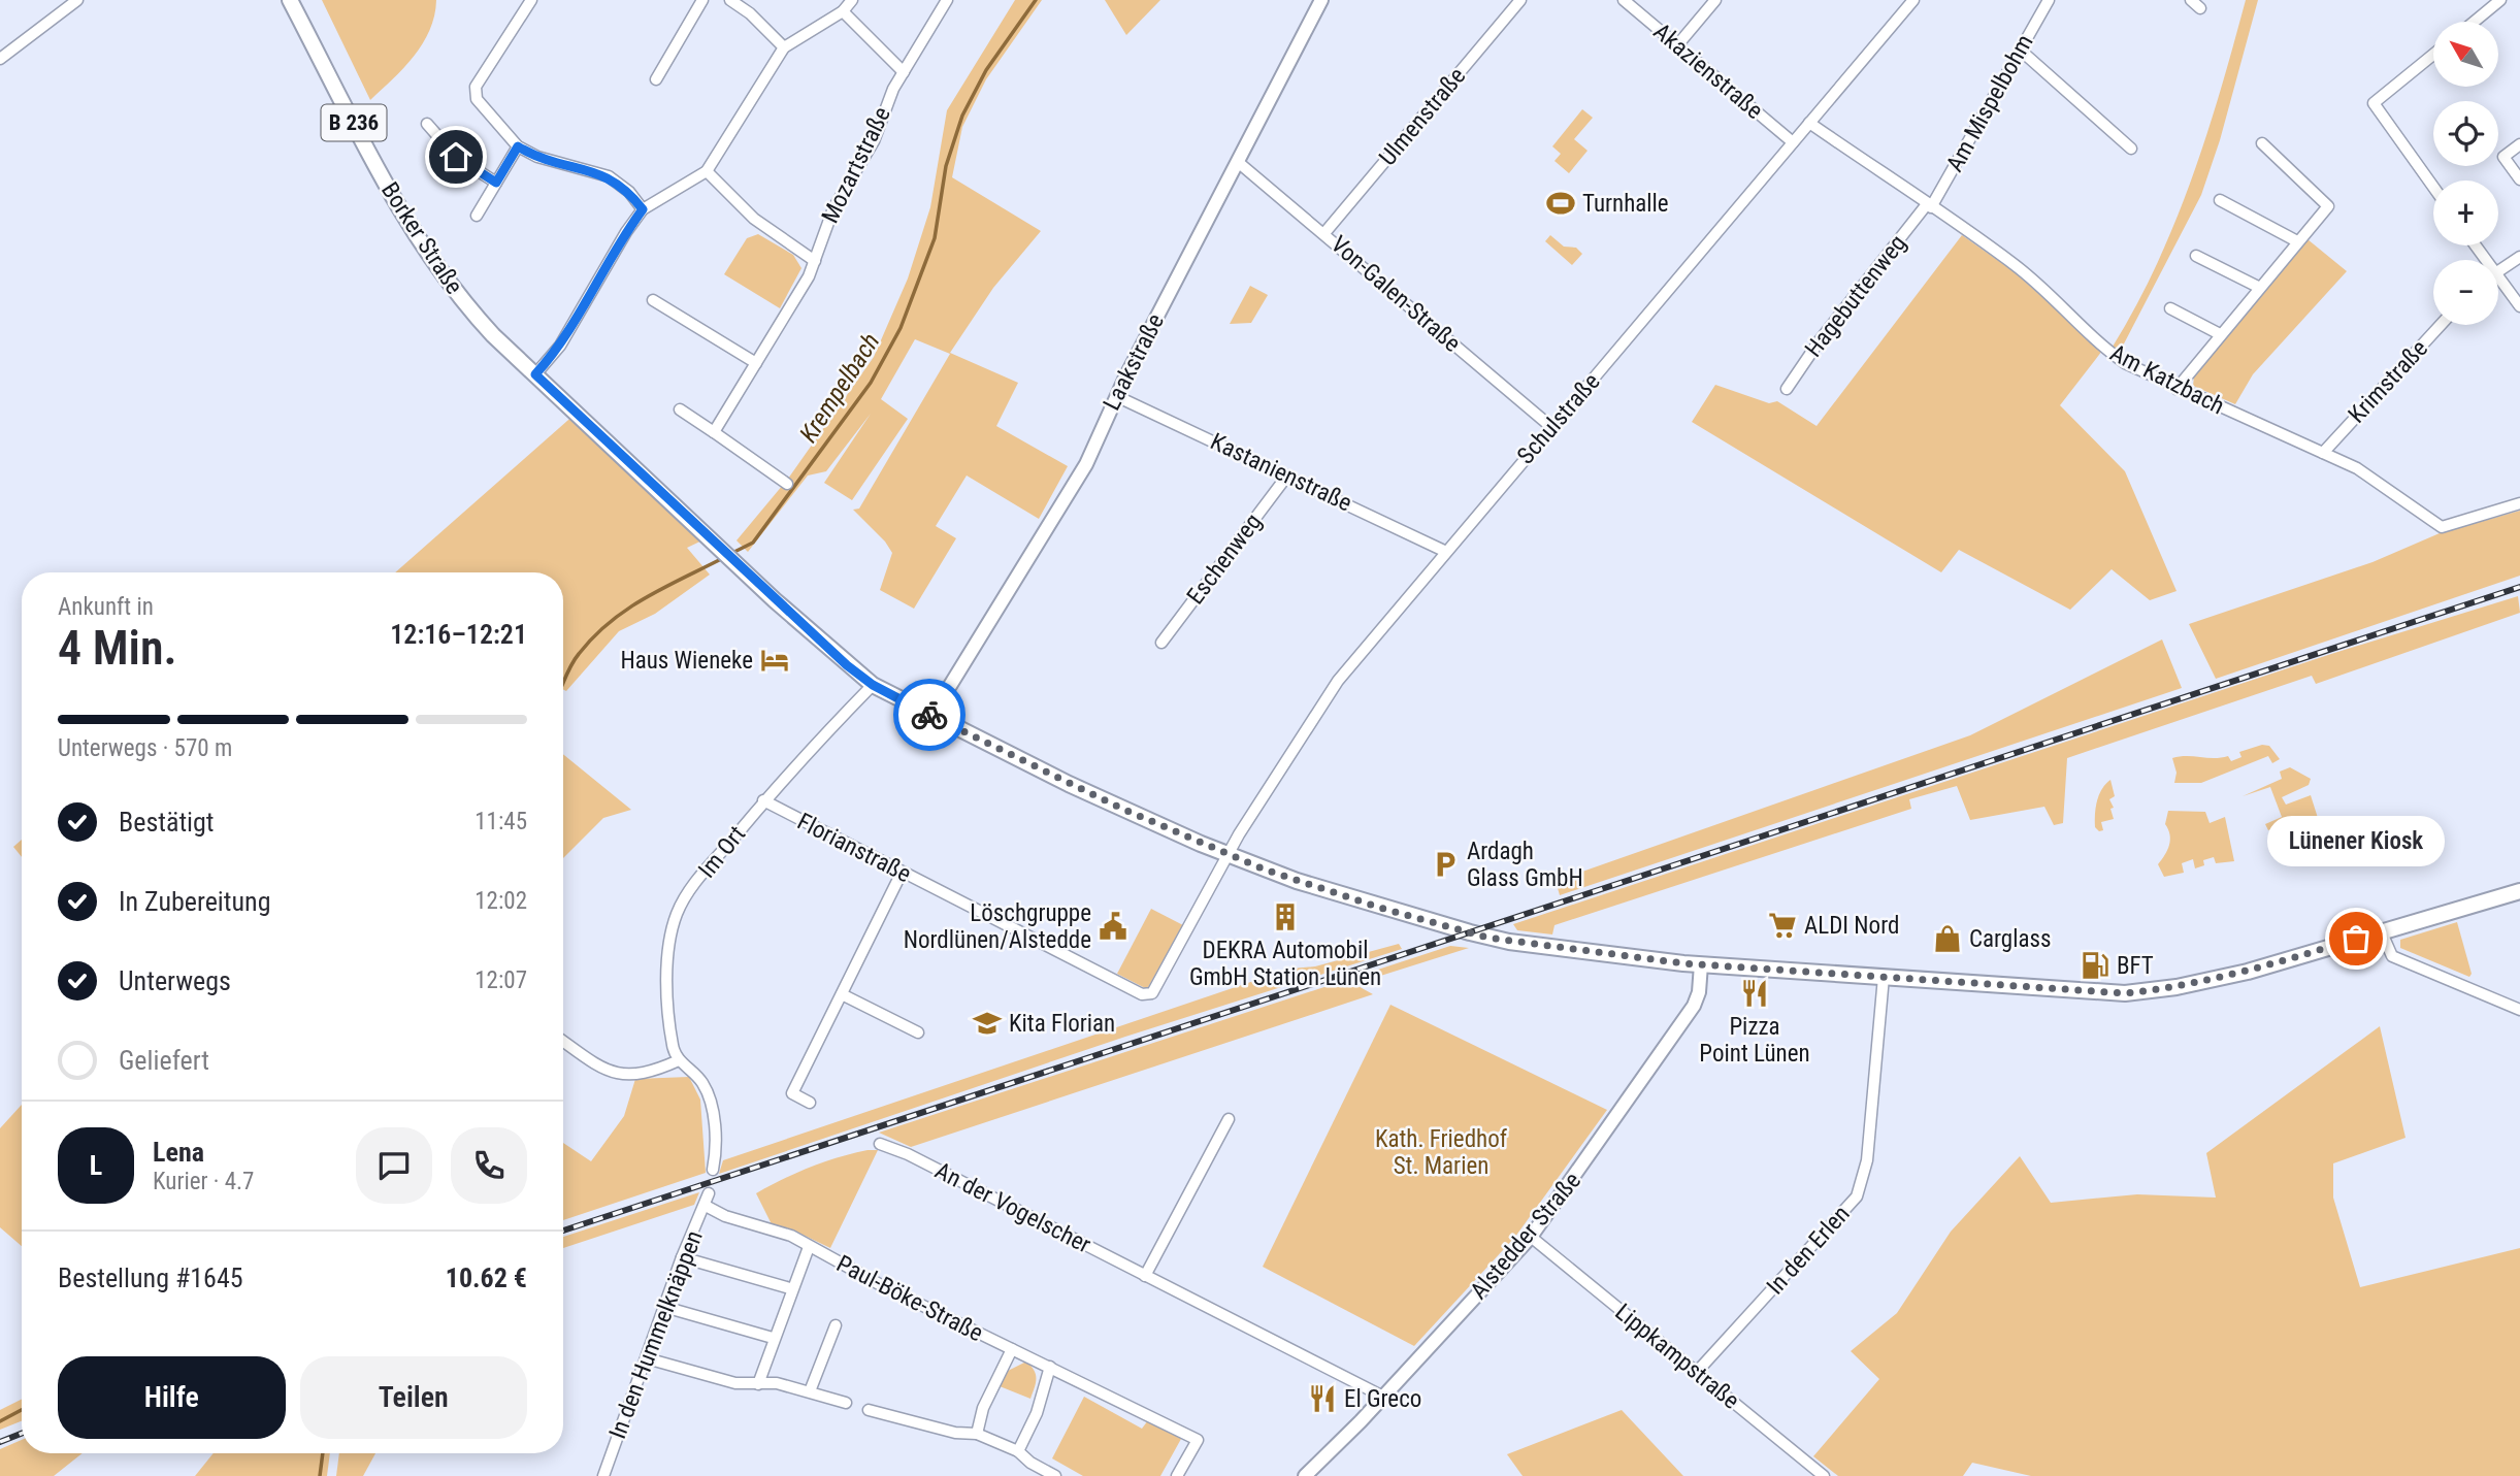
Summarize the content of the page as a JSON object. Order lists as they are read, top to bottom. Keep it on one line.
{"streets":{"main road":["B 236","Borker Straße"],"street":["Akazienstraße","Am Mispelbohm","Ulmenstraße","Mozartstraße","Von-Galen-Straße","Hagebuttenweg","Laakstraße","Am Katzbach","Krimstraße","Schulstraße","Kastanienstraße","Eschenweg","Florianstraße","Im Ort","An der Vogelscher","Alstedder Straße","In den Erlen","Paul-Böke-Straße","In den Hummelknäppen","Lippkampstraße"]},"crossings":[["Akazienstraße","Schulstraße"],["Am Mispelbohm","Hagebuttenweg"],["Am Mispelbohm","Am Katzbach"],["Ulmenstraße","Von-Galen-Straße"],["Borker Straße","Laakstraße"],["Borker Straße","Schulstraße"],["Borker Straße","Florianstraße"],["Borker Straße","Im Ort"],["Borker Straße","Alstedder Straße"],["Borker Straße","In den Erlen"],["Von-Galen-Straße","Laakstraße"],["Von-Galen-Straße","Schulstraße"],["Hagebuttenweg","Am Katzbach"],["Laakstraße","Kastanienstraße"],["Am Katzbach","Krimstraße"],["Am Katzbach","Schulstraße"],["Schulstraße","Kastanienstraße"],["Schulstraße","Florianstraße"],["Kastanienstraße","Eschenweg"],["Florianstraße","Im Ort"],["An der Vogelscher","Alstedder Straße"],["Alstedder Straße","Lippkampstraße"],["In den Erlen","Lippkampstraße"],["Paul-Böke-Straße","In den Hummelknäppen"]],"water":["Krempelbach"],"parks":["Kath. Friedhof St. Marien"],"places":{"sports":["Turnhalle"],"hotel":["Haus Wieneke"],"parking":["Ardagh Glass GmbH"],"building":["DEKRA Automobil GmbH Station Lünen"],"supermarket":["ALDI Nord"],"public building":["Löschgruppe Nordlünen/Alstedde"],"shop":["Carglass"],"other":["Lünener Kiosk"],"fuel station":["BFT"],"restaurant":["Pizza Point Lünen","El Greco"],"school or university":["Kita Florian"]},"north":"top left","page":{"map_buttons":["+","−"],"heading":["4 Min.","Ankunft in","12:16–12:21"],"panel":["Lena","Kurier · 4.7","Bestellung #1645","10.62 €"],"bar":"Unterwegs · 570 m","list":[["Bestätigt","11:45"],["In Zubereitung","12:02"],["Unterwegs","12:07"],"Geliefert"],"bubble":"Lünener Kiosk","round":"L","buttons":["Hilfe","Teilen"]}}
